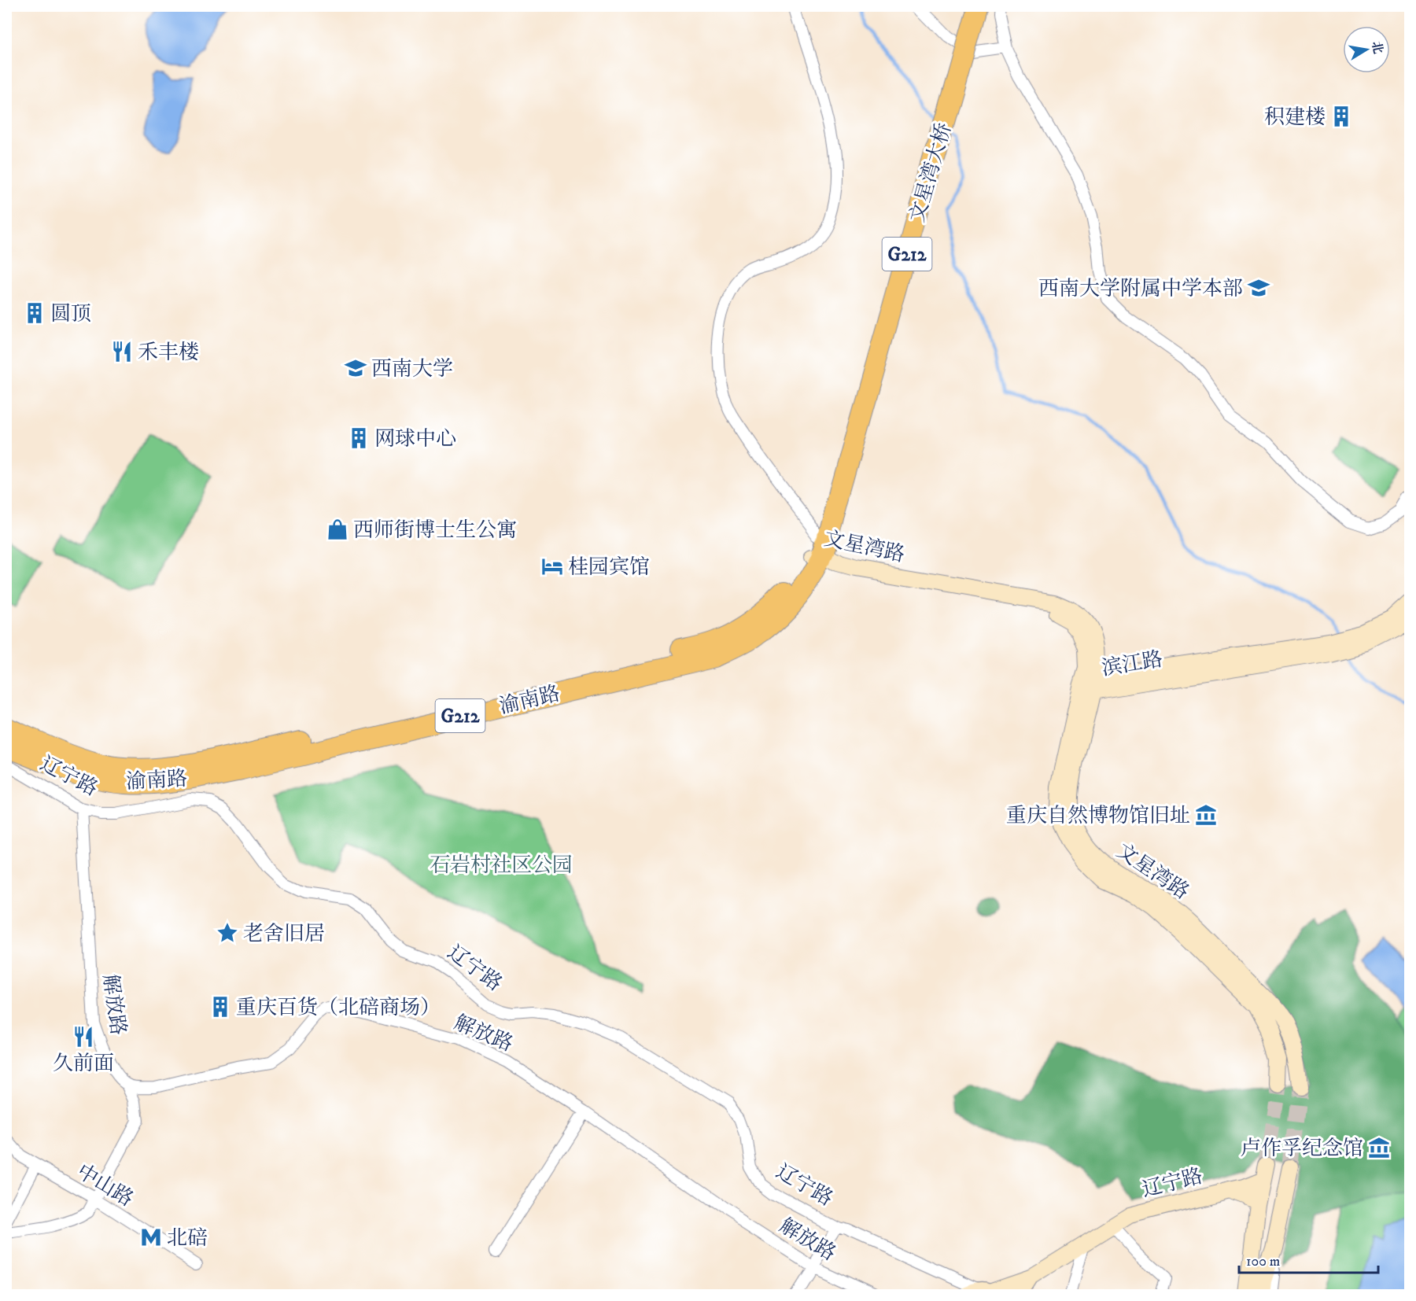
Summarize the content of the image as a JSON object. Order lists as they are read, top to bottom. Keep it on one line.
{"streets":{"highway":["文星湾大桥","G212","渝南路"],"main road":["文星湾路","滨江路","辽宁路"],"street":["解放路","中山路"]},"crossings":[["文星湾大桥","渝南路"],["文星湾路","滨江路"],["文星湾路","渝南路"],["辽宁路","解放路"]],"parks":["石岩村社区公园"],"places":{"building":["积建楼","圆顶","网球中心","重庆百货（北碚商场）"],"school or university":["西南大学附属中学本部","西南大学"],"restaurant":["禾丰楼","久前面"],"shop":["西师街博士生公寓"],"hotel":["桂园宾馆"],"museum":["重庆自然博物馆旧址","卢作孚纪念馆"],"place":["老舍旧居"],"metro station":["北碚"]},"scale_bar":"100 m","north":"right"}
